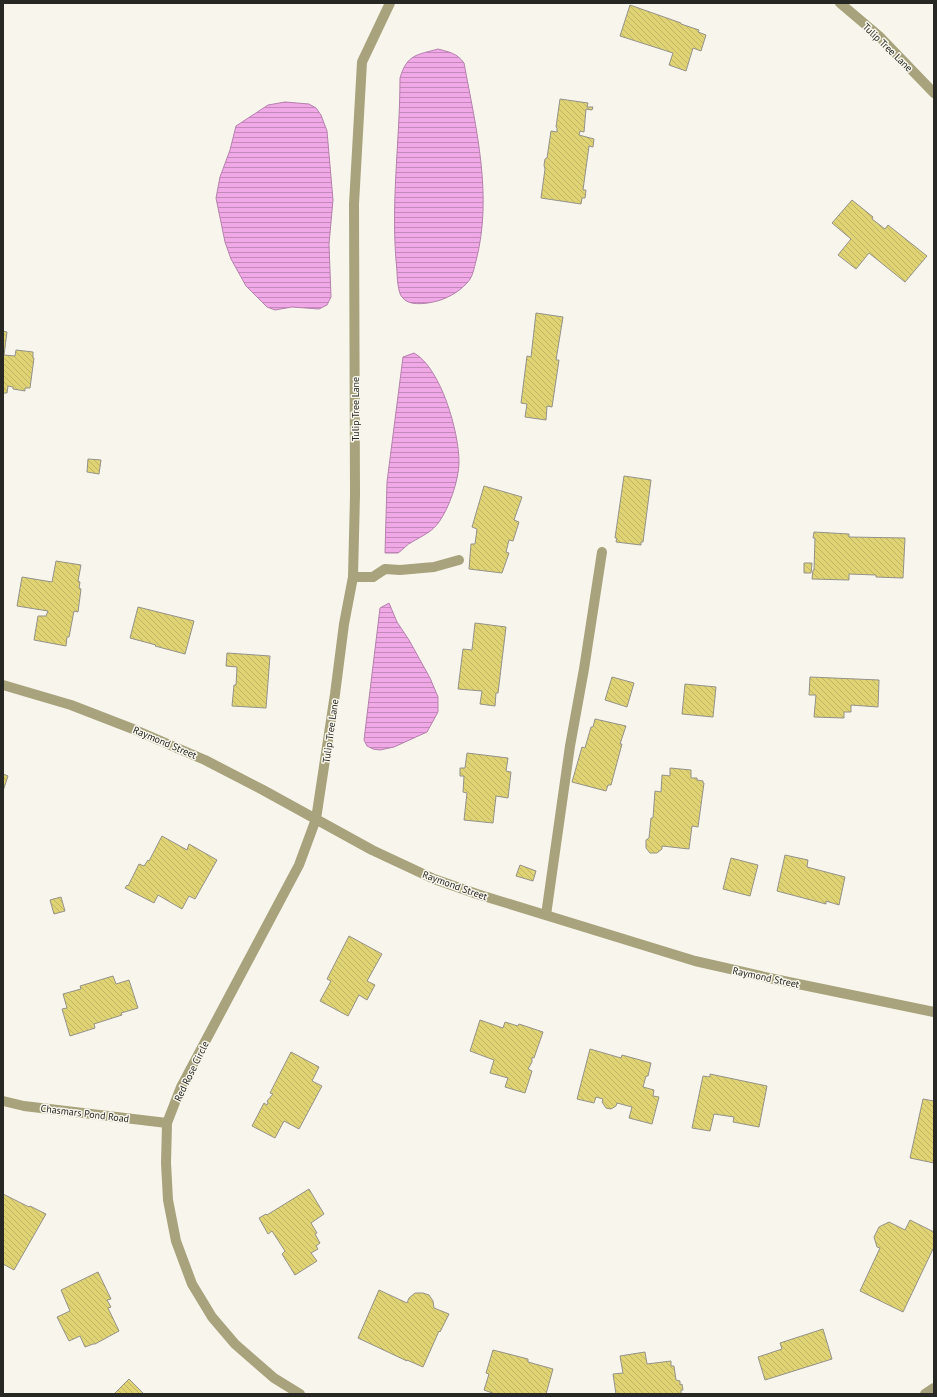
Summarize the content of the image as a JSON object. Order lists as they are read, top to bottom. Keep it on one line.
{"streets":{"street":["Tulip Tree Lane","Raymond Street","Red Rose Circle","Chasmars Pond Road"]},"crossings":[["Tulip Tree Lane","Raymond Street"],["Tulip Tree Lane","Red Rose Circle"],["Raymond Street","Red Rose Circle"],["Red Rose Circle","Chasmars Pond Road"]]}
